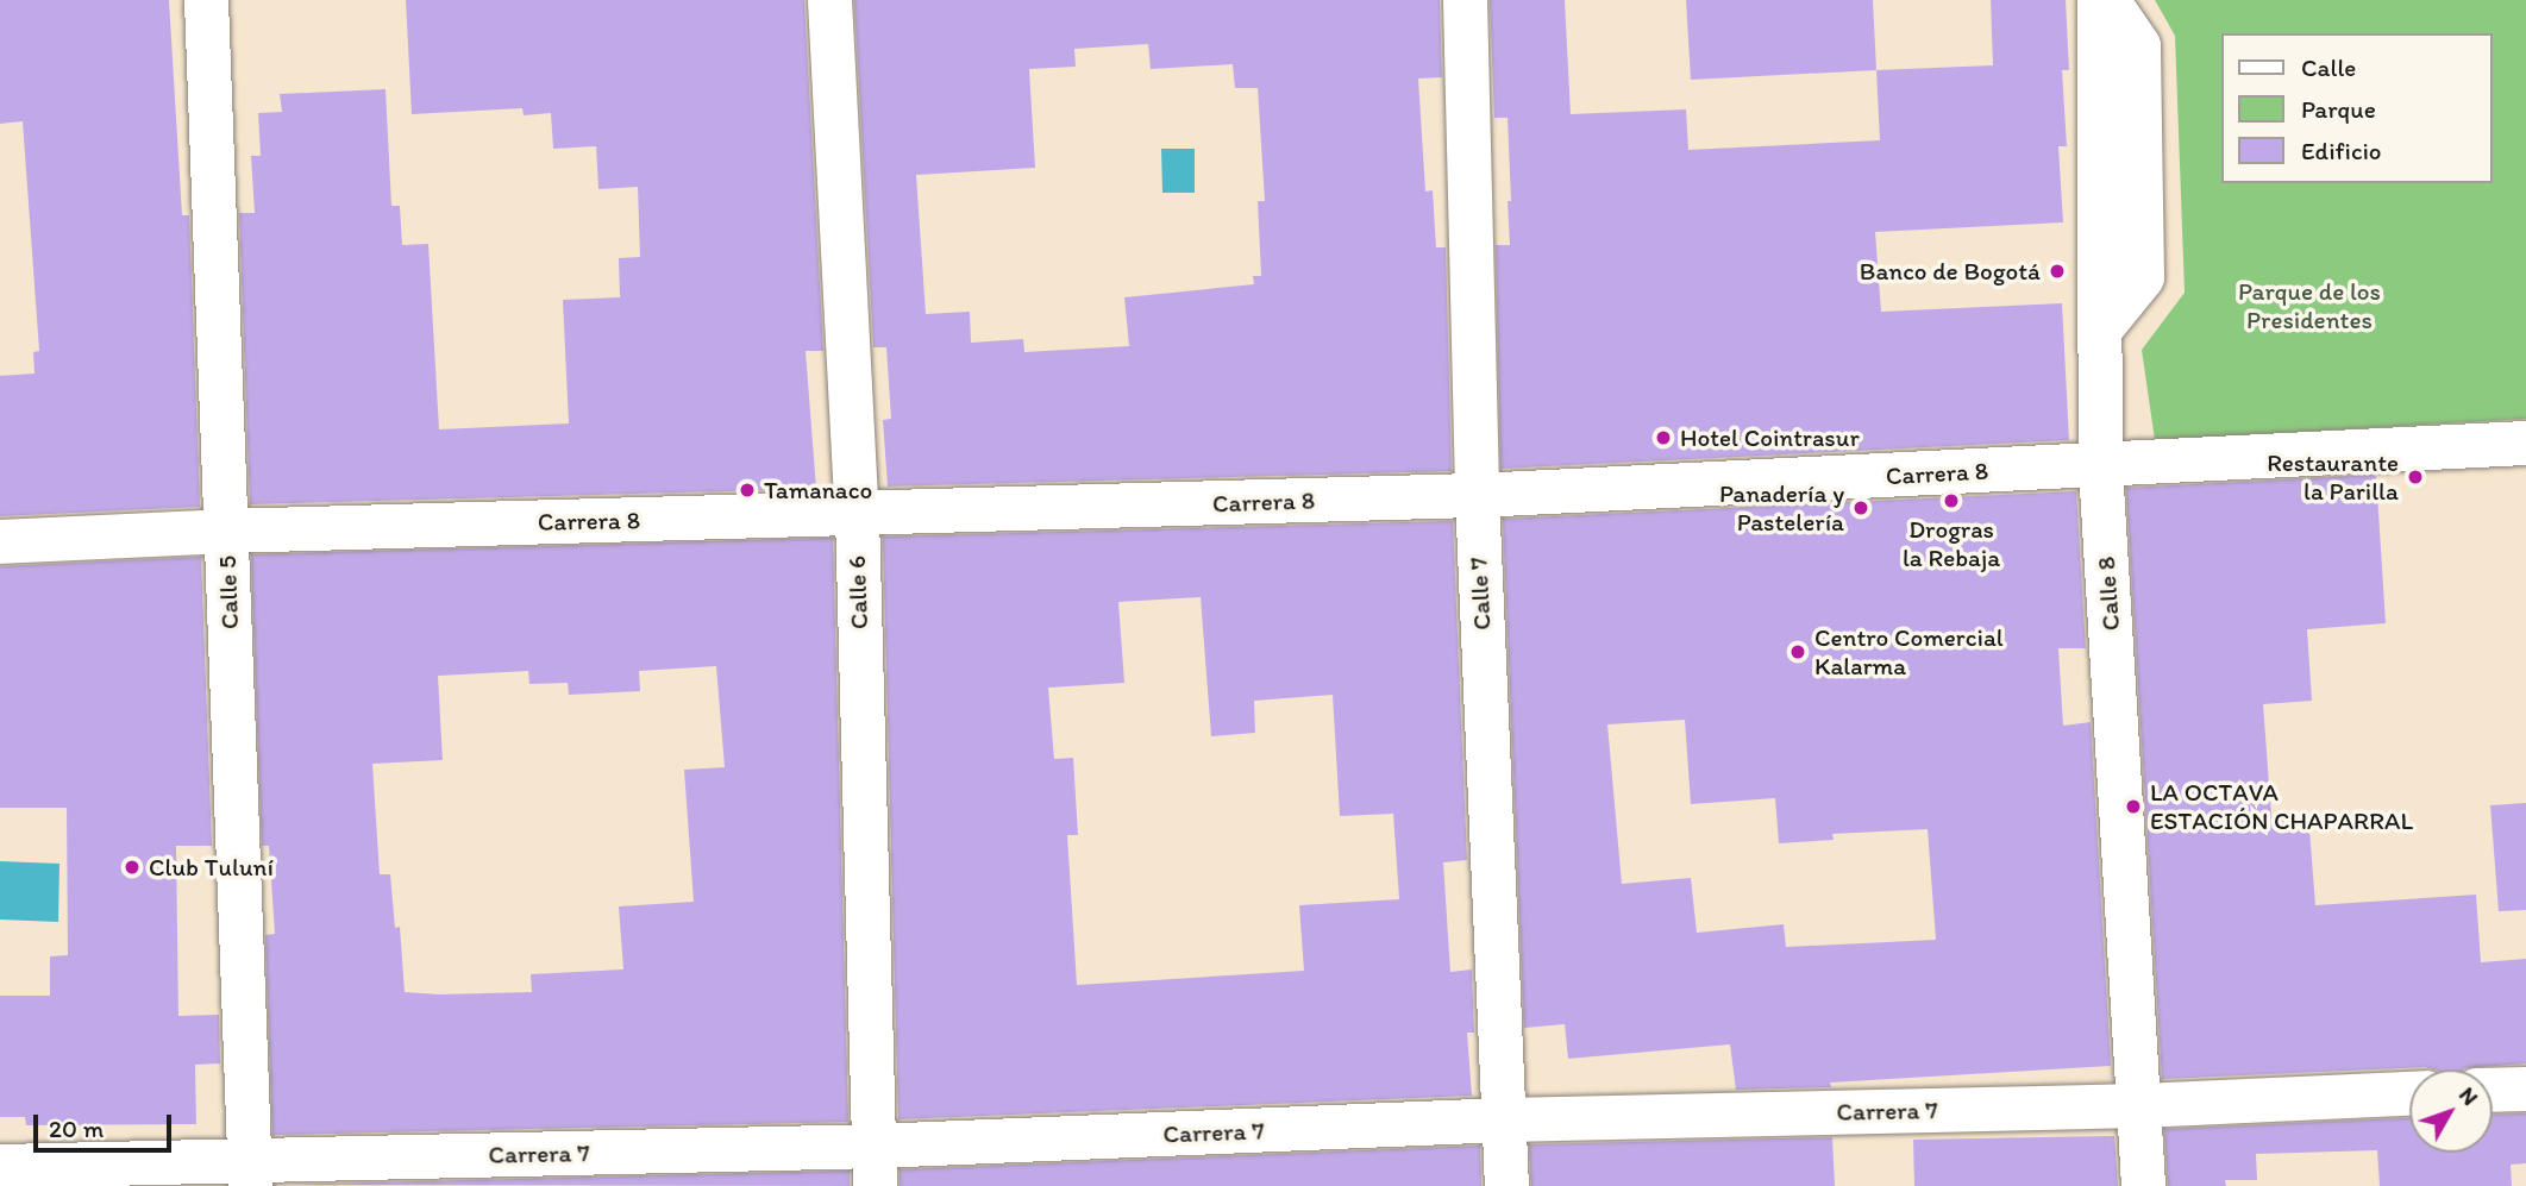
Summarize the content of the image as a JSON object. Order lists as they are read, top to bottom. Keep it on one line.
{"streets":{"street":["Carrera 8","Calle 5","Calle 6","Calle 7","Calle 8","Carrera 7"]},"crossings":[["Carrera 8","Calle 5"],["Carrera 8","Calle 6"],["Carrera 8","Calle 7"],["Carrera 8","Calle 8"],["Calle 5","Carrera 7"],["Calle 6","Carrera 7"],["Calle 7","Carrera 7"],["Calle 8","Carrera 7"]],"parks":["Parque de los Presidentes"],"places":["Banco de Bogotá","Hotel Cointrasur","Restaurante la Parilla","Tamanaco","Drogras la Rebaja","Panadería y Pastelería","Centro Comercial Kalarma","LA OCTAVA ESTACIÓN CHAPARRAL","Club Tuluní"],"legend":["Calle","Parque","Edificio"],"scale_bar":"20 m","north":"top right"}
